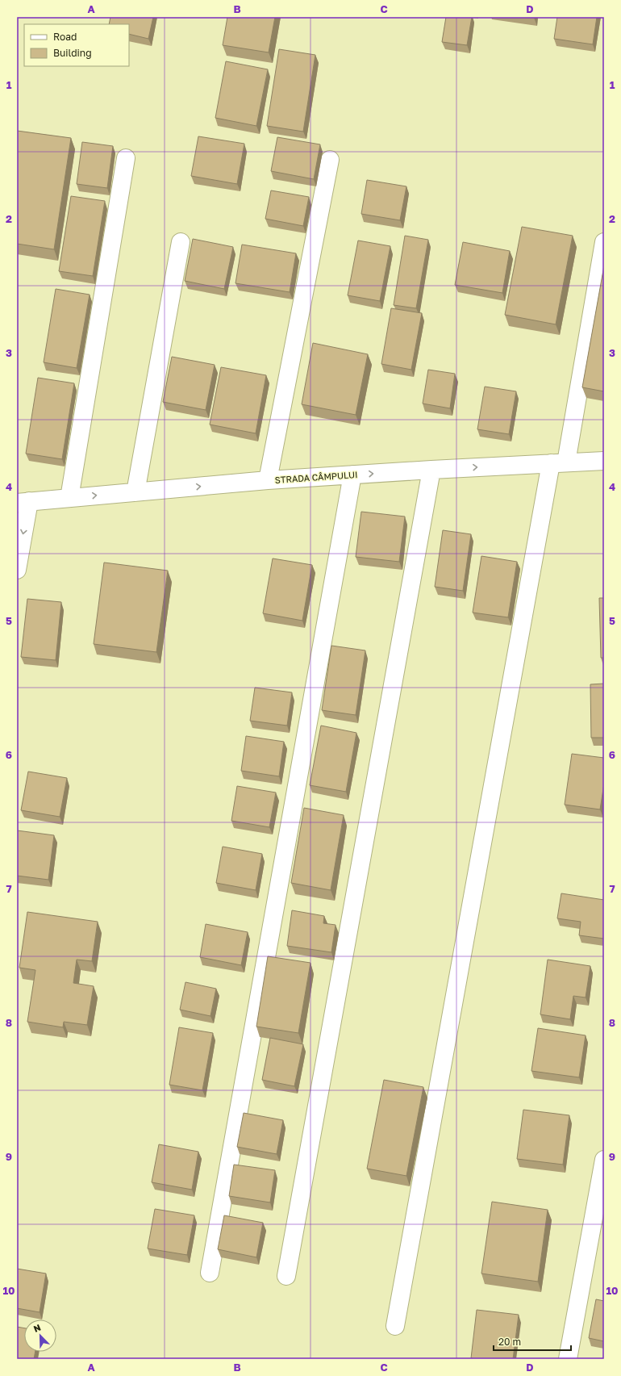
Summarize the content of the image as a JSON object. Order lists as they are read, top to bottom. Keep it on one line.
{"streets":{"street":["STRADA CÂMPULUI"]},"one_way":["STRADA CÂMPULUI"],"legend":["Road","Building"],"scale_bar":"20 m","north":"top left","grid":{"columns":["A","B","C","D"],"rows":["1","2","3","4","5","6","7","8","9","10"]}}
